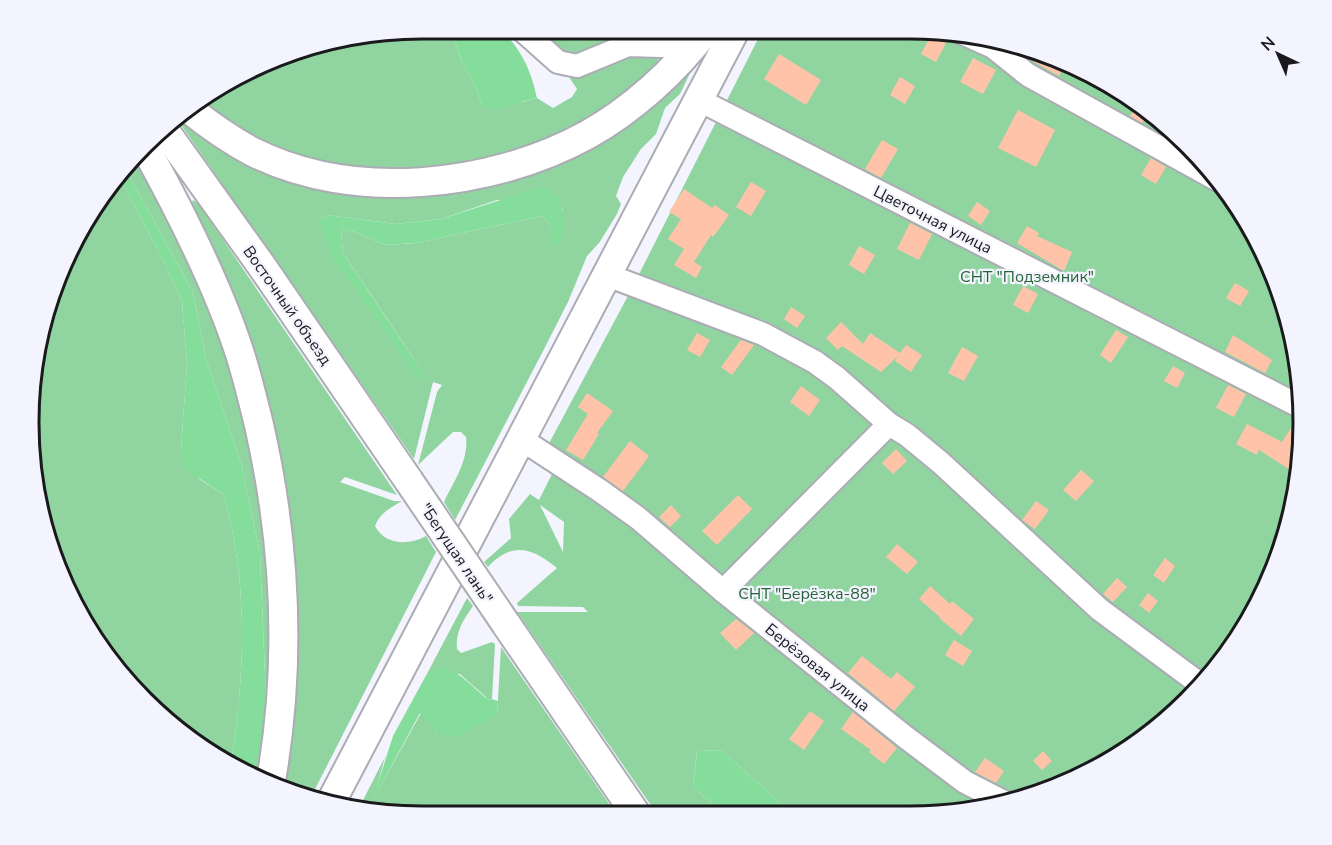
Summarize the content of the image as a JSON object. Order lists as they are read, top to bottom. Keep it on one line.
{"streets":{"main road":["Восточный объезд","\"Бегущая лань\""],"street":["Цветочная улица","Берёзовая улица"]},"crossings":[["Восточный объезд","\"Бегущая лань\""]],"parks":["СНТ \"Подземник\"","СНТ \"Берёзка-88\""],"north":"top left"}
